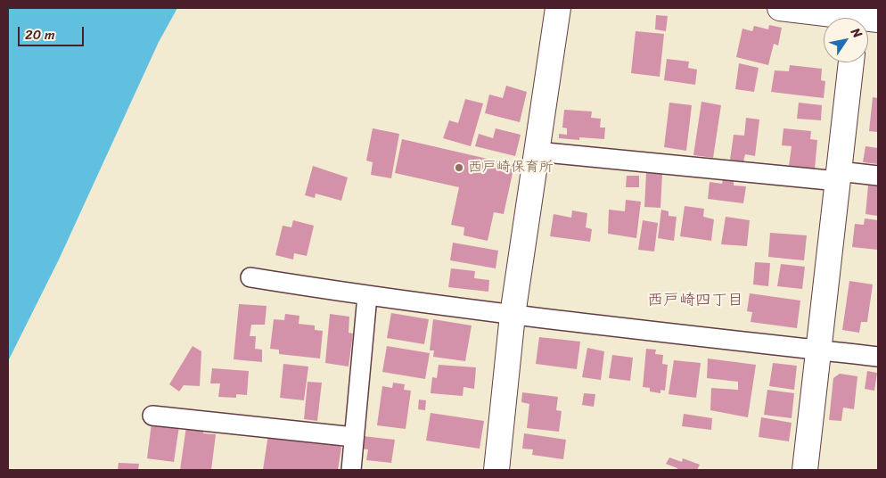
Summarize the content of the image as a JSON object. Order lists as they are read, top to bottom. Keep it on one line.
{"districts":["西戸崎四丁目"],"places":["西戸崎保育所"],"scale_bar":"20 m","north":"top right"}
